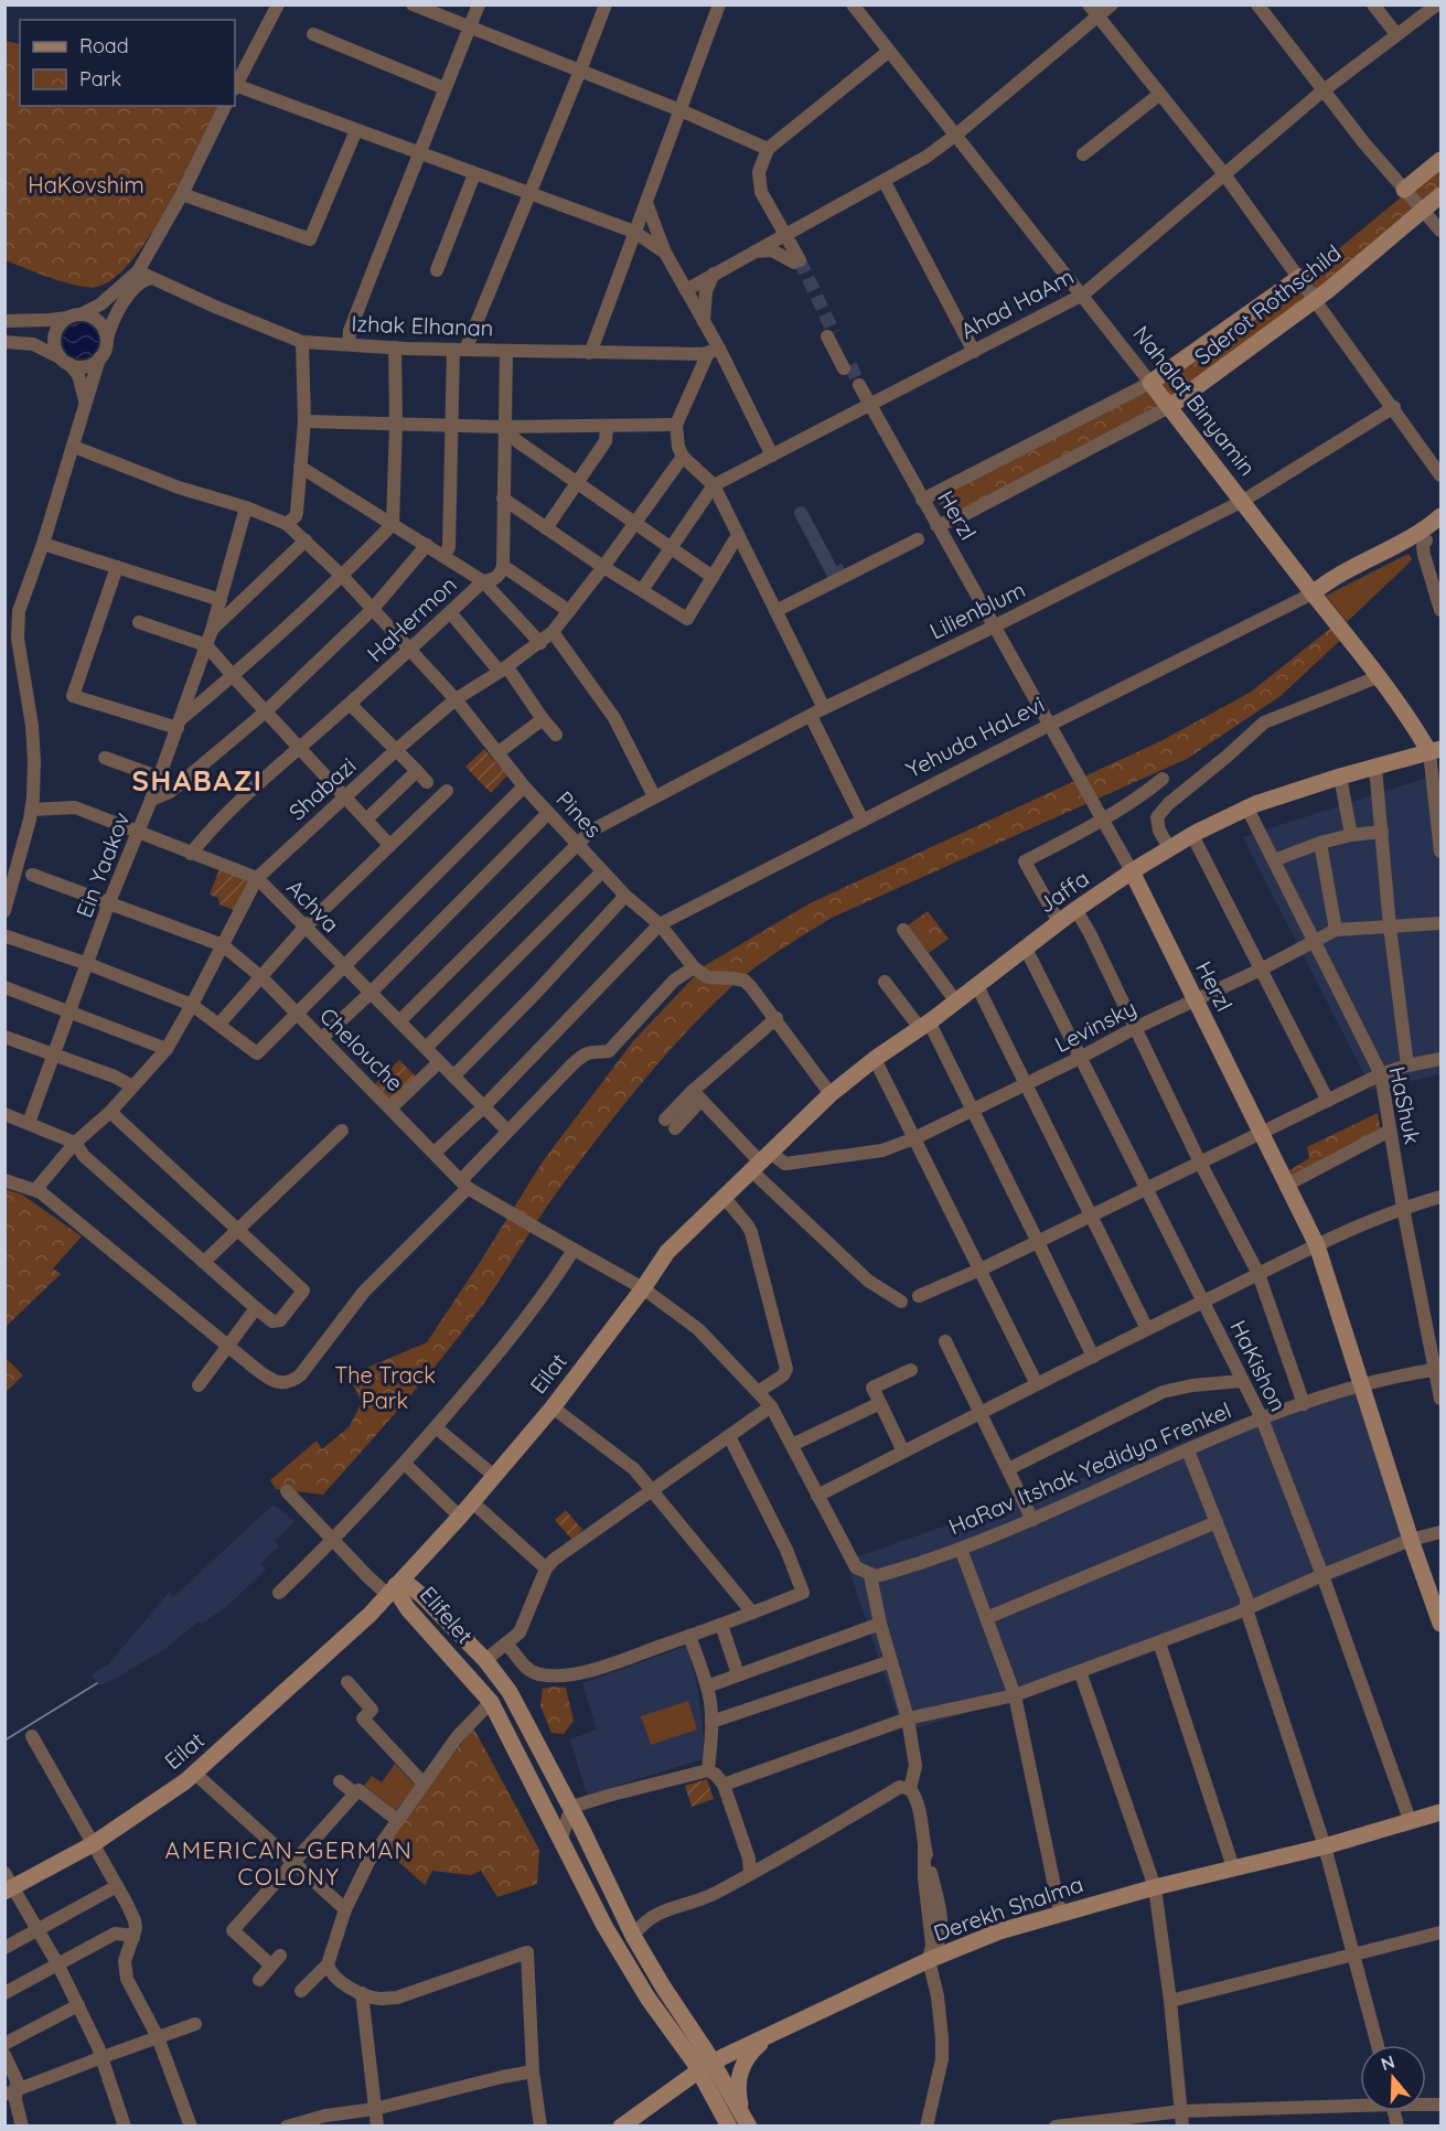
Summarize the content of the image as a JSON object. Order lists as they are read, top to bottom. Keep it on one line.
{"streets":{"street":["Ahad HaAm","Sderot Rothschild","Izhak Elhanan","Nahalat Binyamin","Herzl","Lilienblum","HaHermon","Yehuda HaLevi","Shabazi","Pines","Ein Yaakov","Jaffa","Achva","Levinsky","Chelouche","HaShuk","HaKishon","Eilat","HaRav Itshak Yedidya Frenkel","Elifelet","Derekh Shalma"]},"crossings":[["Ahad HaAm","Nahalat Binyamin"],["Ahad HaAm","Herzl"],["Sderot Rothschild","Nahalat Binyamin"],["Sderot Rothschild","Herzl"],["Nahalat Binyamin","Lilienblum"],["Nahalat Binyamin","Yehuda HaLevi"],["Nahalat Binyamin","Jaffa"],["Herzl","Lilienblum"],["Herzl","Yehuda HaLevi"],["Herzl","Jaffa"],["Herzl","Levinsky"],["Herzl","HaRav Itshak Yedidya Frenkel"],["Lilienblum","Pines"],["Lilienblum","Achva"],["HaHermon","Pines"],["HaHermon","Achva"],["Yehuda HaLevi","Pines"],["Yehuda HaLevi","Achva"],["Yehuda HaLevi","Chelouche"],["Shabazi","Pines"],["Shabazi","Achva"],["Shabazi","Chelouche"],["Pines","Ein Yaakov"],["Ein Yaakov","Achva"],["Ein Yaakov","Chelouche"],["Jaffa","Levinsky"],["Jaffa","HaShuk"],["Jaffa","HaKishon"],["Jaffa","Eilat"],["Levinsky","HaShuk"],["Levinsky","HaKishon"],["Levinsky","Eilat"],["Chelouche","Eilat"],["Chelouche","HaRav Itshak Yedidya Frenkel"],["HaShuk","HaRav Itshak Yedidya Frenkel"],["HaKishon","HaRav Itshak Yedidya Frenkel"],["HaKishon","Derekh Shalma"],["Eilat","Elifelet"],["Elifelet","Derekh Shalma"]],"districts":["SHABAZI","AMERICAN–GERMAN COLONY"],"parks":["HaKovshim","The Track Park"],"legend":["Road","Park"],"north":"top"}
